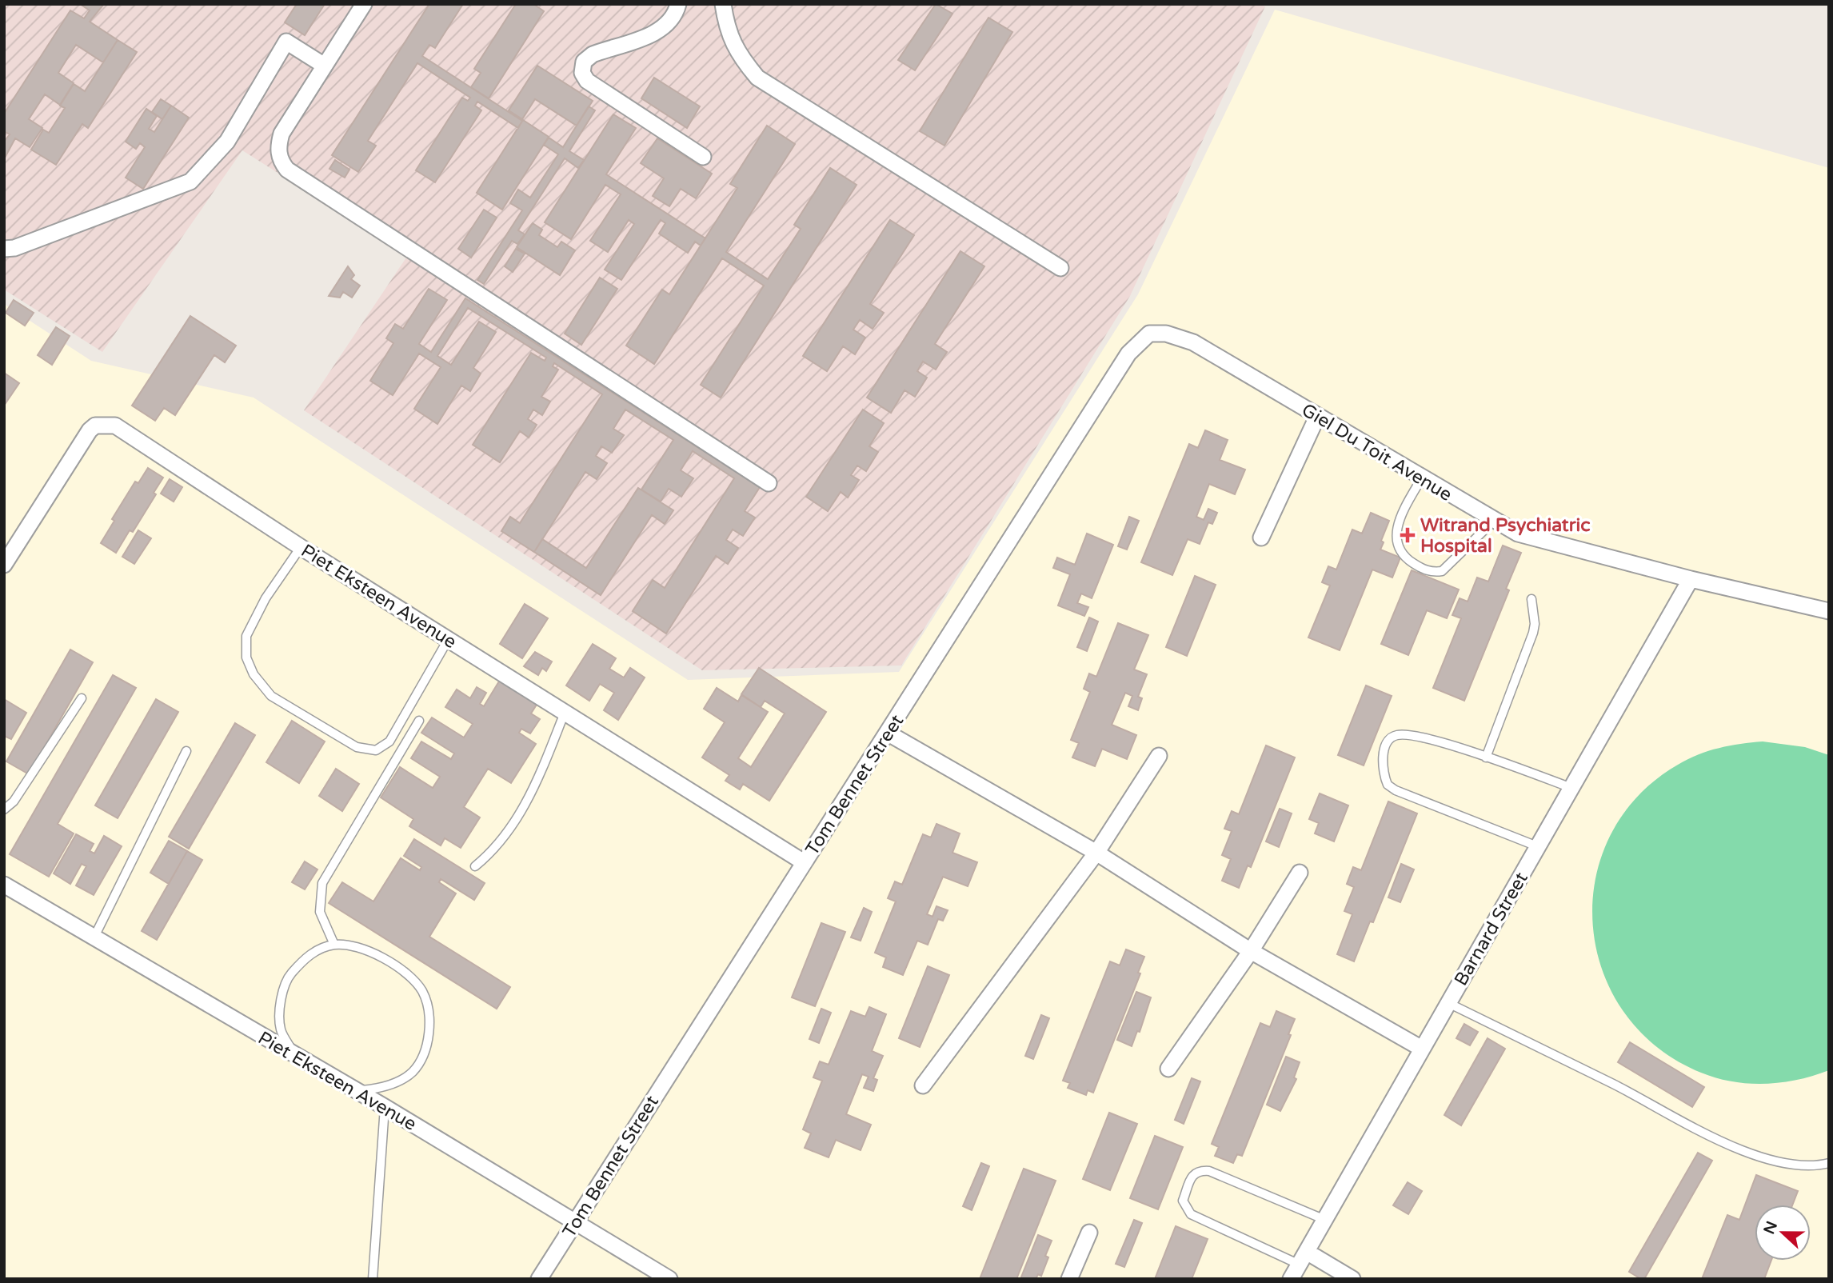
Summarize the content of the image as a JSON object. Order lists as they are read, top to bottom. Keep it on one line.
{"streets":{"street":["Giel Du Toit Avenue","Piet Eksteen Avenue","Tom Bennet Street","Barnard Street"]},"crossings":[["Giel Du Toit Avenue","Tom Bennet Street"],["Giel Du Toit Avenue","Barnard Street"],["Piet Eksteen Avenue","Tom Bennet Street"]],"places":{"health":["Witrand Psychiatric Hospital"]},"north":"left"}
